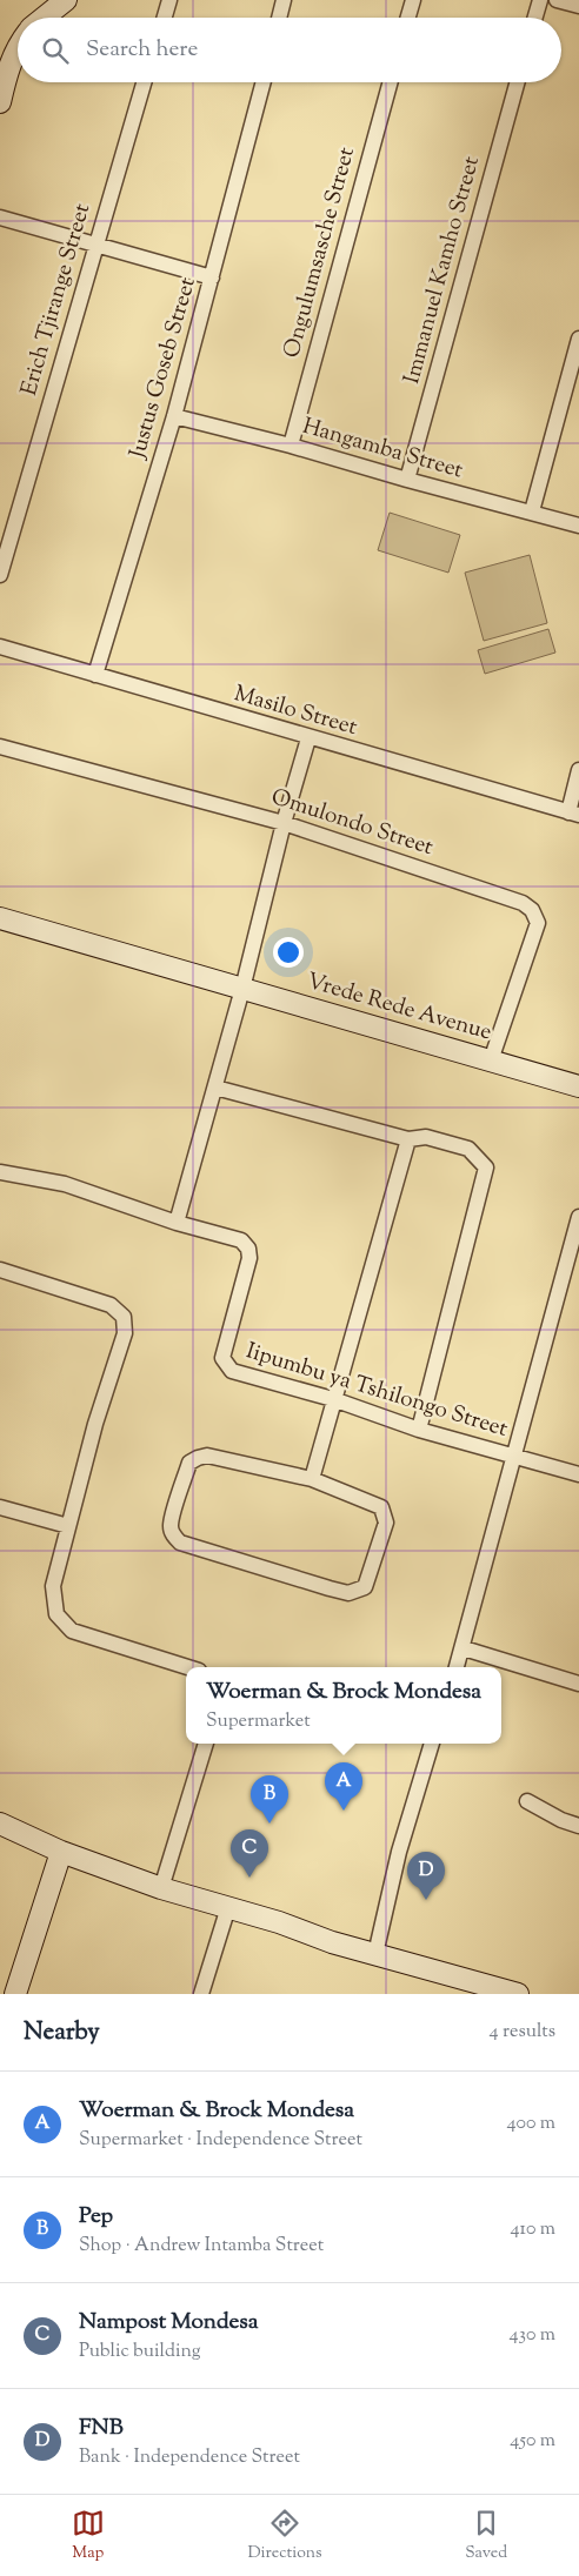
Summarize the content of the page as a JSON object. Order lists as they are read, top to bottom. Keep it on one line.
{"streets":{"street":["Ongulumsasche Street","Immanuel Kamho Street","Erich Tjirange Street","Justus Goseb Street","Hangamba Street","Masilo Street","Omulondo Street","Vrede Rede Avenue","Iipumbu ya Tshilongo Street"]},"crossings":[["Ongulumsasche Street","Hangamba Street"],["Immanuel Kamho Street","Hangamba Street"],["Justus Goseb Street","Hangamba Street"],["Justus Goseb Street","Masilo Street"],["Omulondo Street","Vrede Rede Avenue"]],"page":{"search":"Search here","popup":["Woerman & Brock Mondesa","Supermarket"],"pins":["A","B","C","D"],"heading":["Nearby","4 results"],"list":[{"mark":"A","name":"Woerman & Brock Mondesa","note":"Supermarket · Independence Street","value":"400 m"},{"mark":"B","name":"Pep","note":"Shop · Andrew Intamba Street","value":"410 m"},{"mark":"C","name":"Nampost Mondesa","note":"Public building","value":"430 m"},{"mark":"D","name":"FNB","note":"Bank · Independence Street","value":"450 m"}],"nav":["Map","Directions","Saved"]}}
